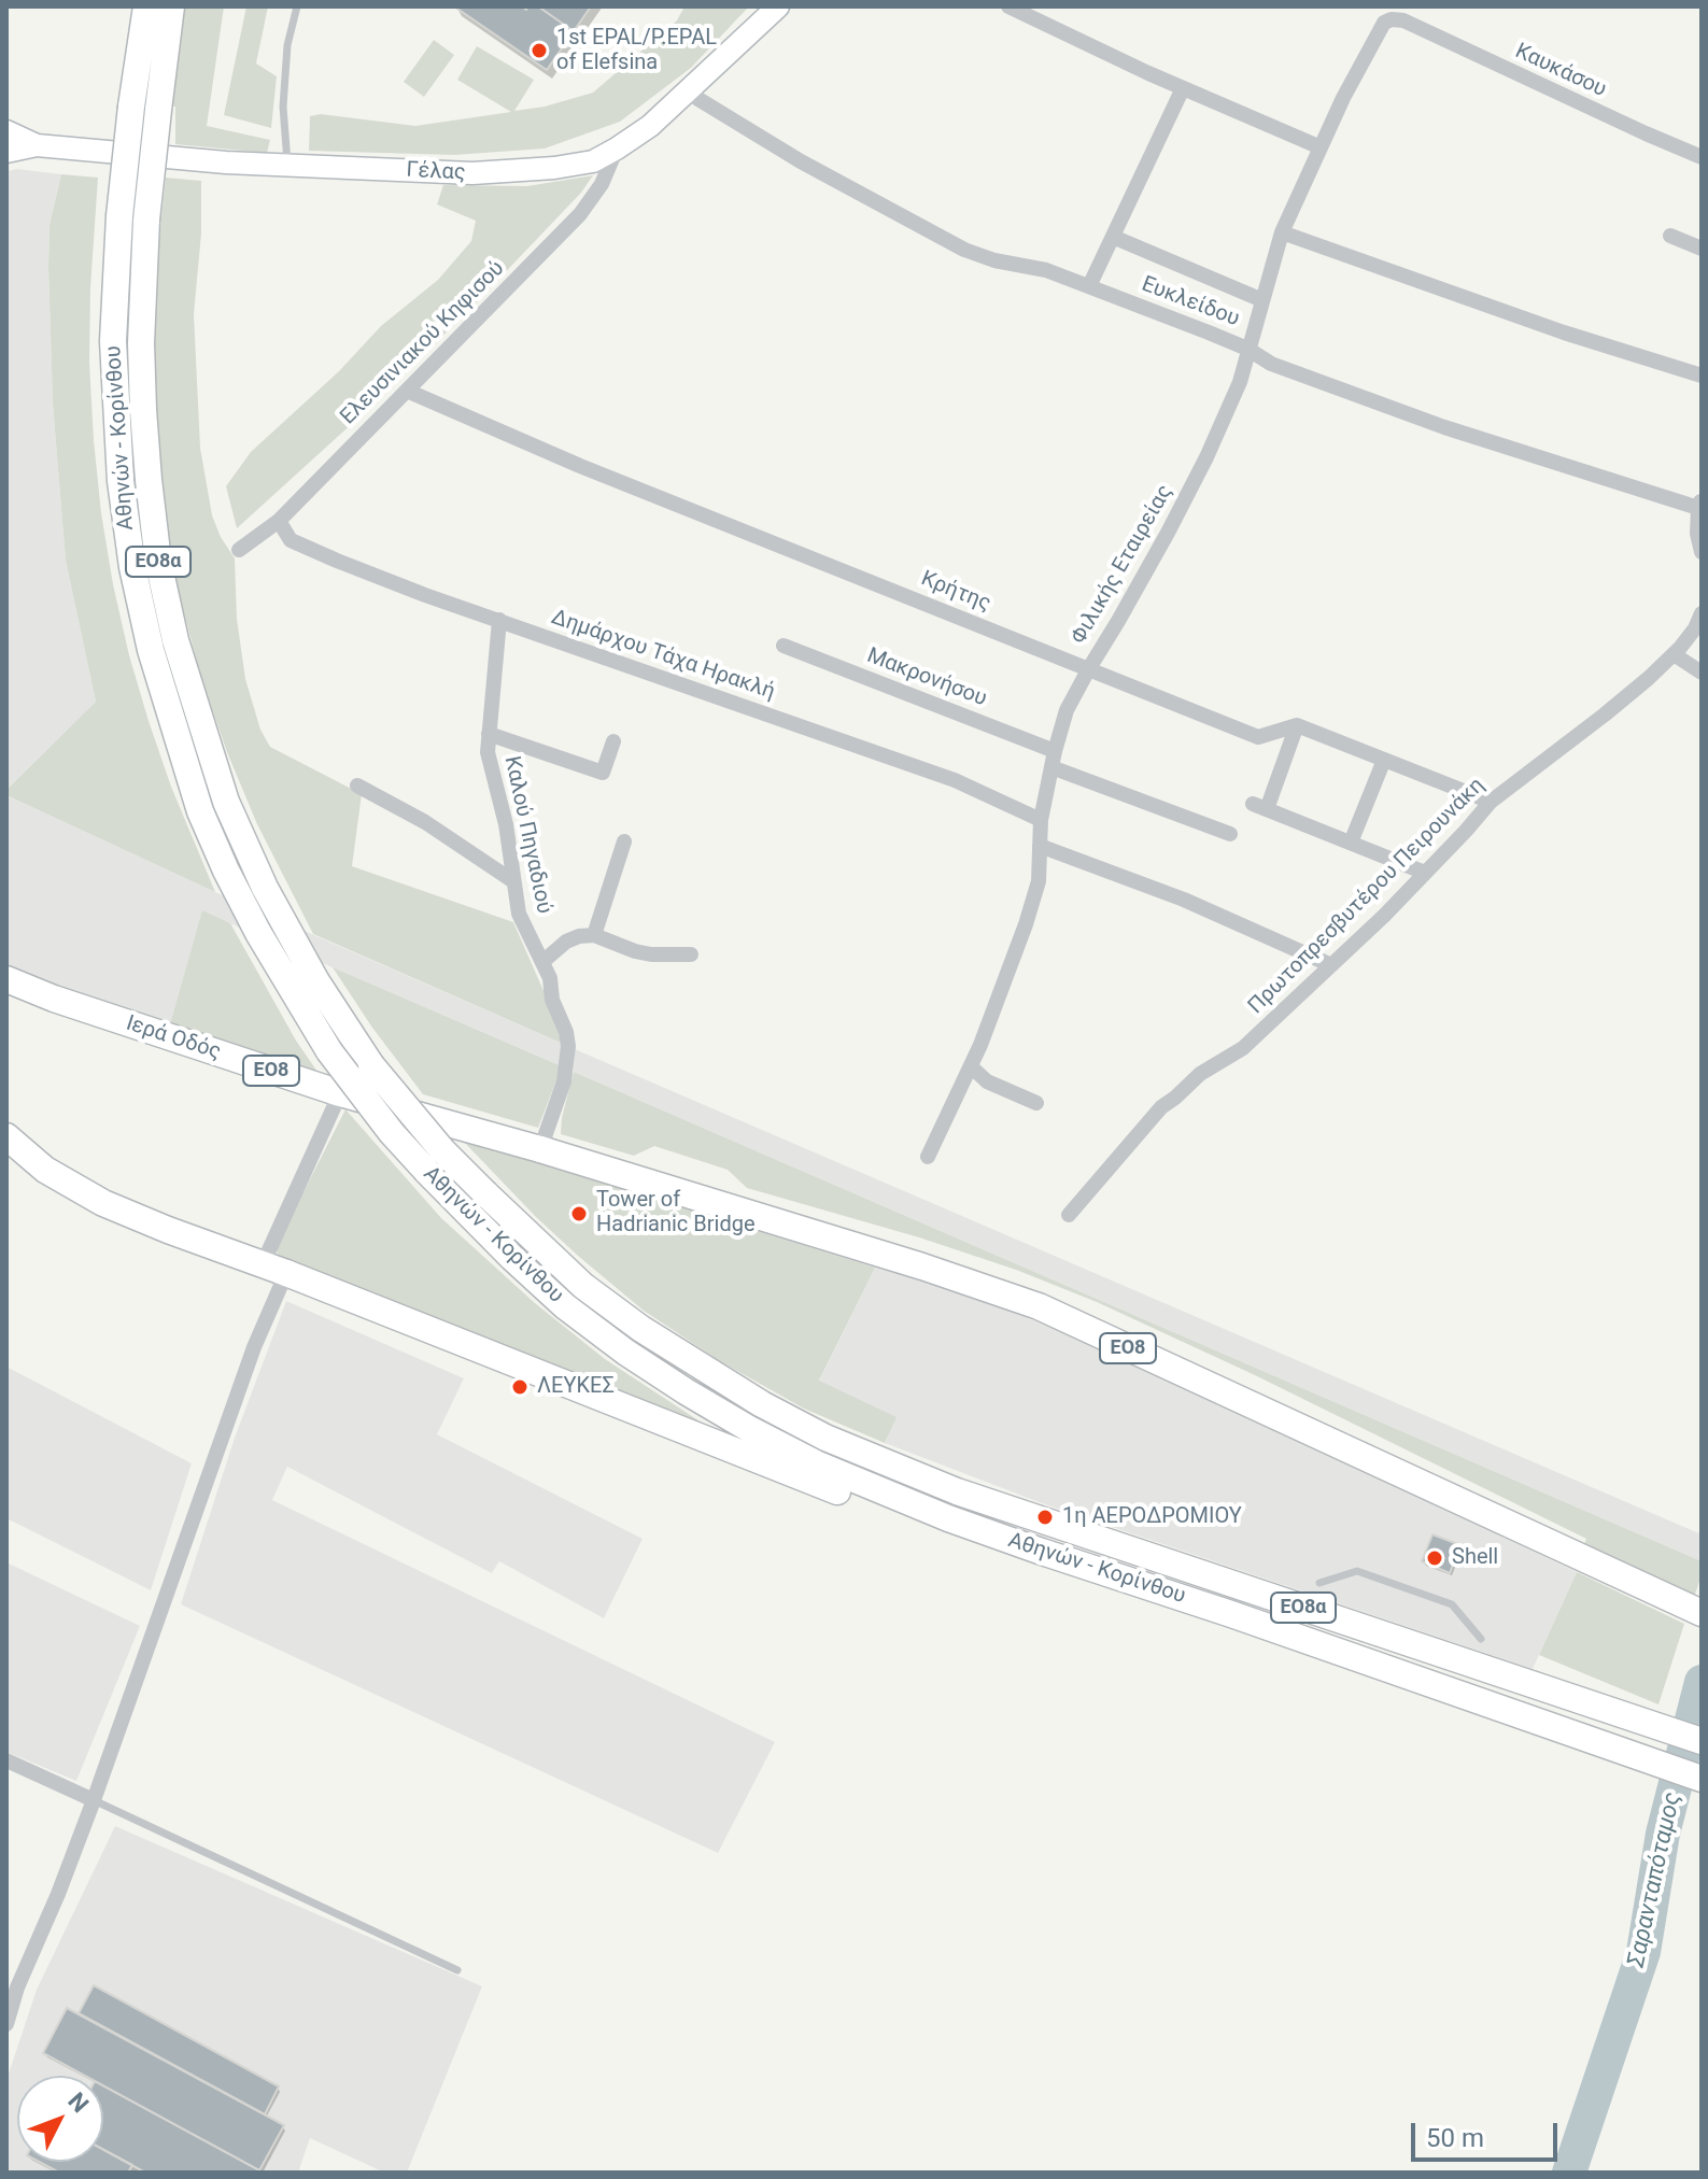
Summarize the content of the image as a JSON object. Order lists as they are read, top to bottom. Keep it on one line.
{"streets":{"main road":["Γέλας","Αθηνών - Κορίνθου","ΕΟ8α","Ιερά Οδός","ΕΟ8"],"street":["Καυκάσου","Ευκλείδου","Ελευσινιακού Κηφισού","Φιλικής Εταιρείας","Κρήτης","Δημάρχου Τάχα Ηρακλή","Μακρονήσου","Καλού Πηγαδιού","Πρωτοπρεσβυτέρου Πειρουνάκη"]},"crossings":[["Καυκάσου","Φιλικής Εταιρείας"],["Γέλας","Ευκλείδου"],["Γέλας","Ελευσινιακού Κηφισού"],["Ευκλείδου","Φιλικής Εταιρείας"],["Ελευσινιακού Κηφισού","Κρήτης"],["Ελευσινιακού Κηφισού","Δημάρχου Τάχα Ηρακλή"],["Φιλικής Εταιρείας","Κρήτης"],["Φιλικής Εταιρείας","Δημάρχου Τάχα Ηρακλή"],["Φιλικής Εταιρείας","Μακρονήσου"],["Δημάρχου Τάχα Ηρακλή","Καλού Πηγαδιού"],["Καλού Πηγαδιού","Ιερά Οδός"],["Καλού Πηγαδιού","ΕΟ8"],["Ιερά Οδός","ΕΟ8"]],"water":["Σαρανταπόταμος"],"places":["1st EPAL/P.EPAL of Elefsina","Tower of Hadrianic Bridge","ΛΕΥΚΕΣ","1η ΑΕΡΟΔΡΟΜΙΟΥ","Shell"],"scale_bar":"50 m","north":"top right"}
